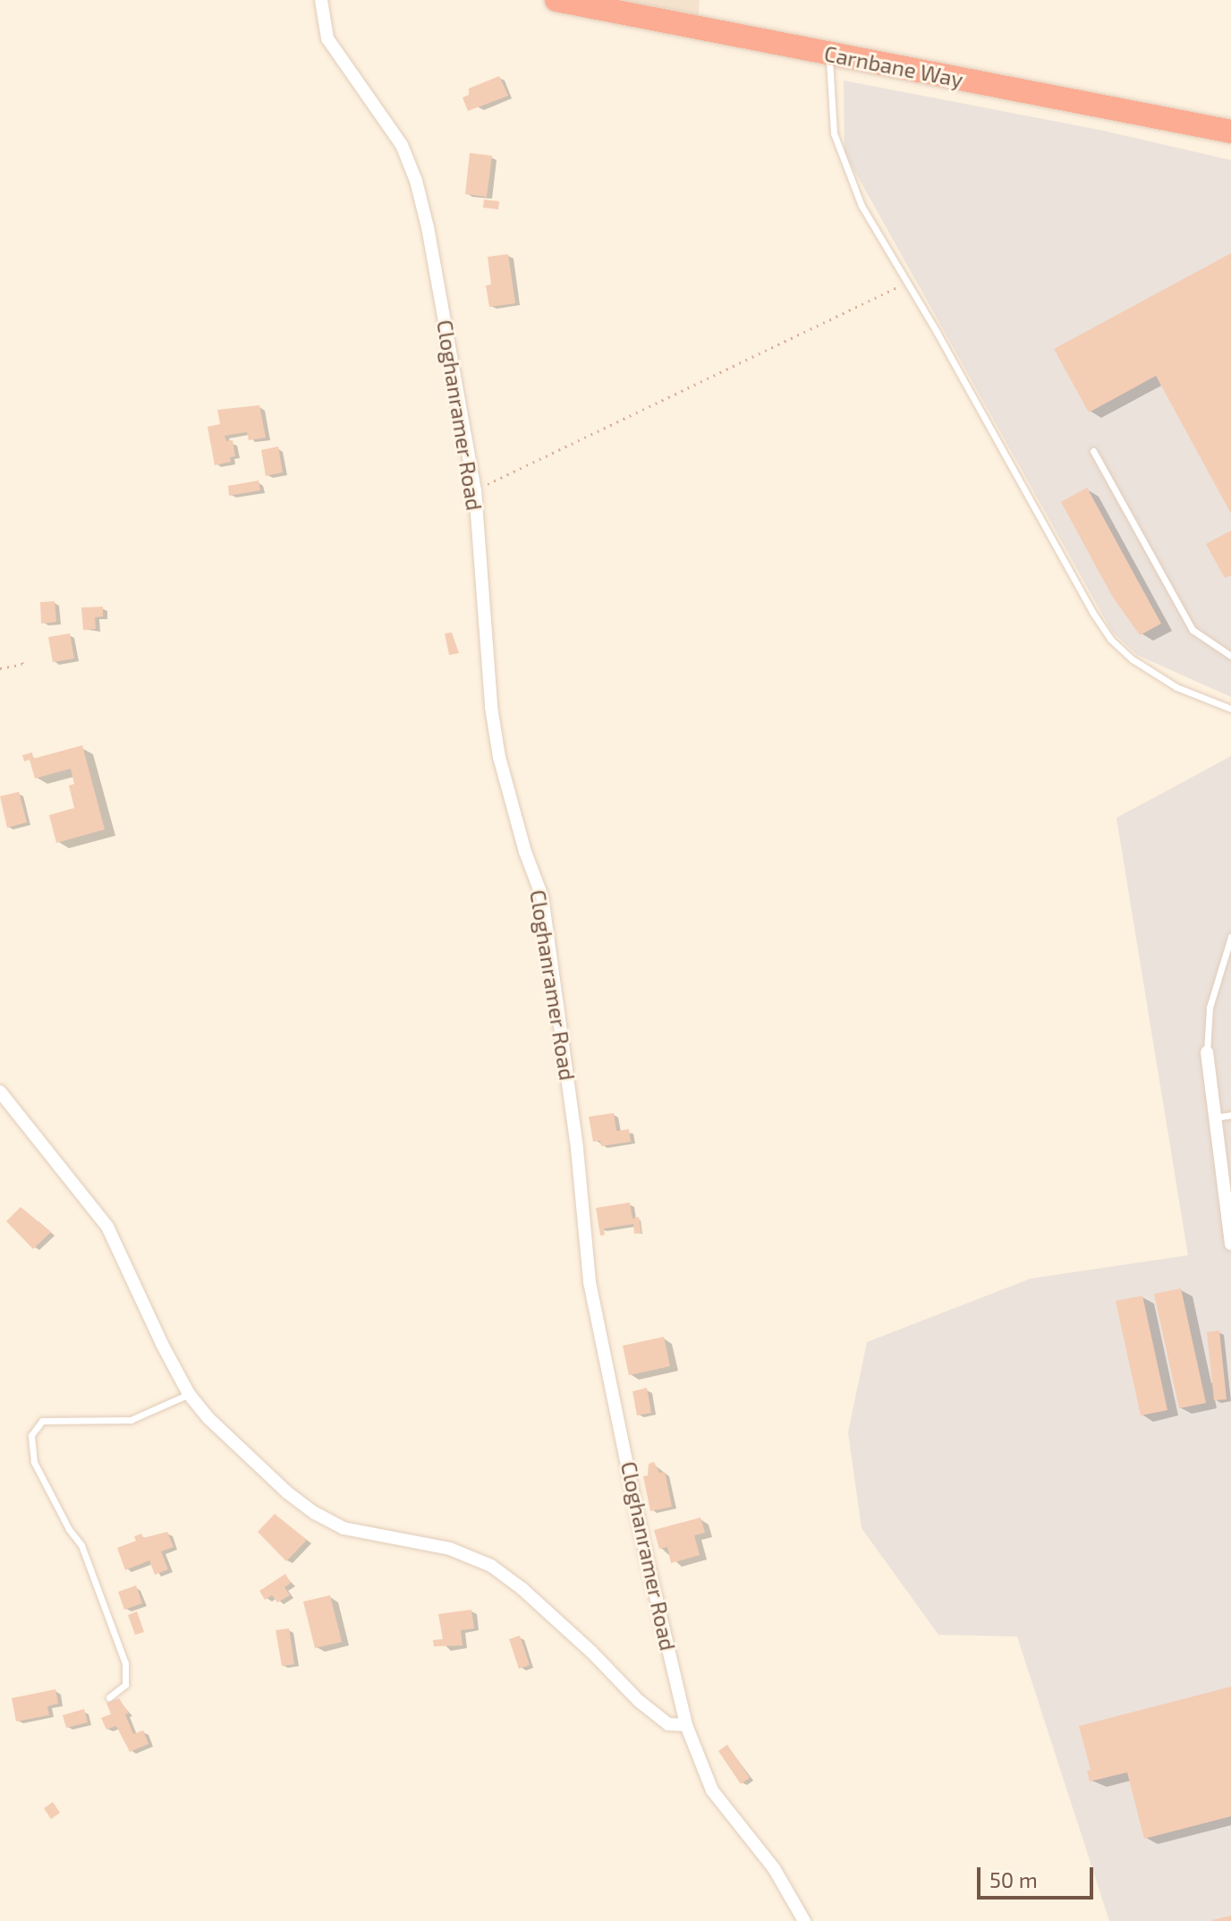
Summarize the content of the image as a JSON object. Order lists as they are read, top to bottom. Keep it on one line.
{"streets":{"highway":["Carnbane Way"],"street":["Cloghanramer Road"]},"scale_bar":"50 m"}
